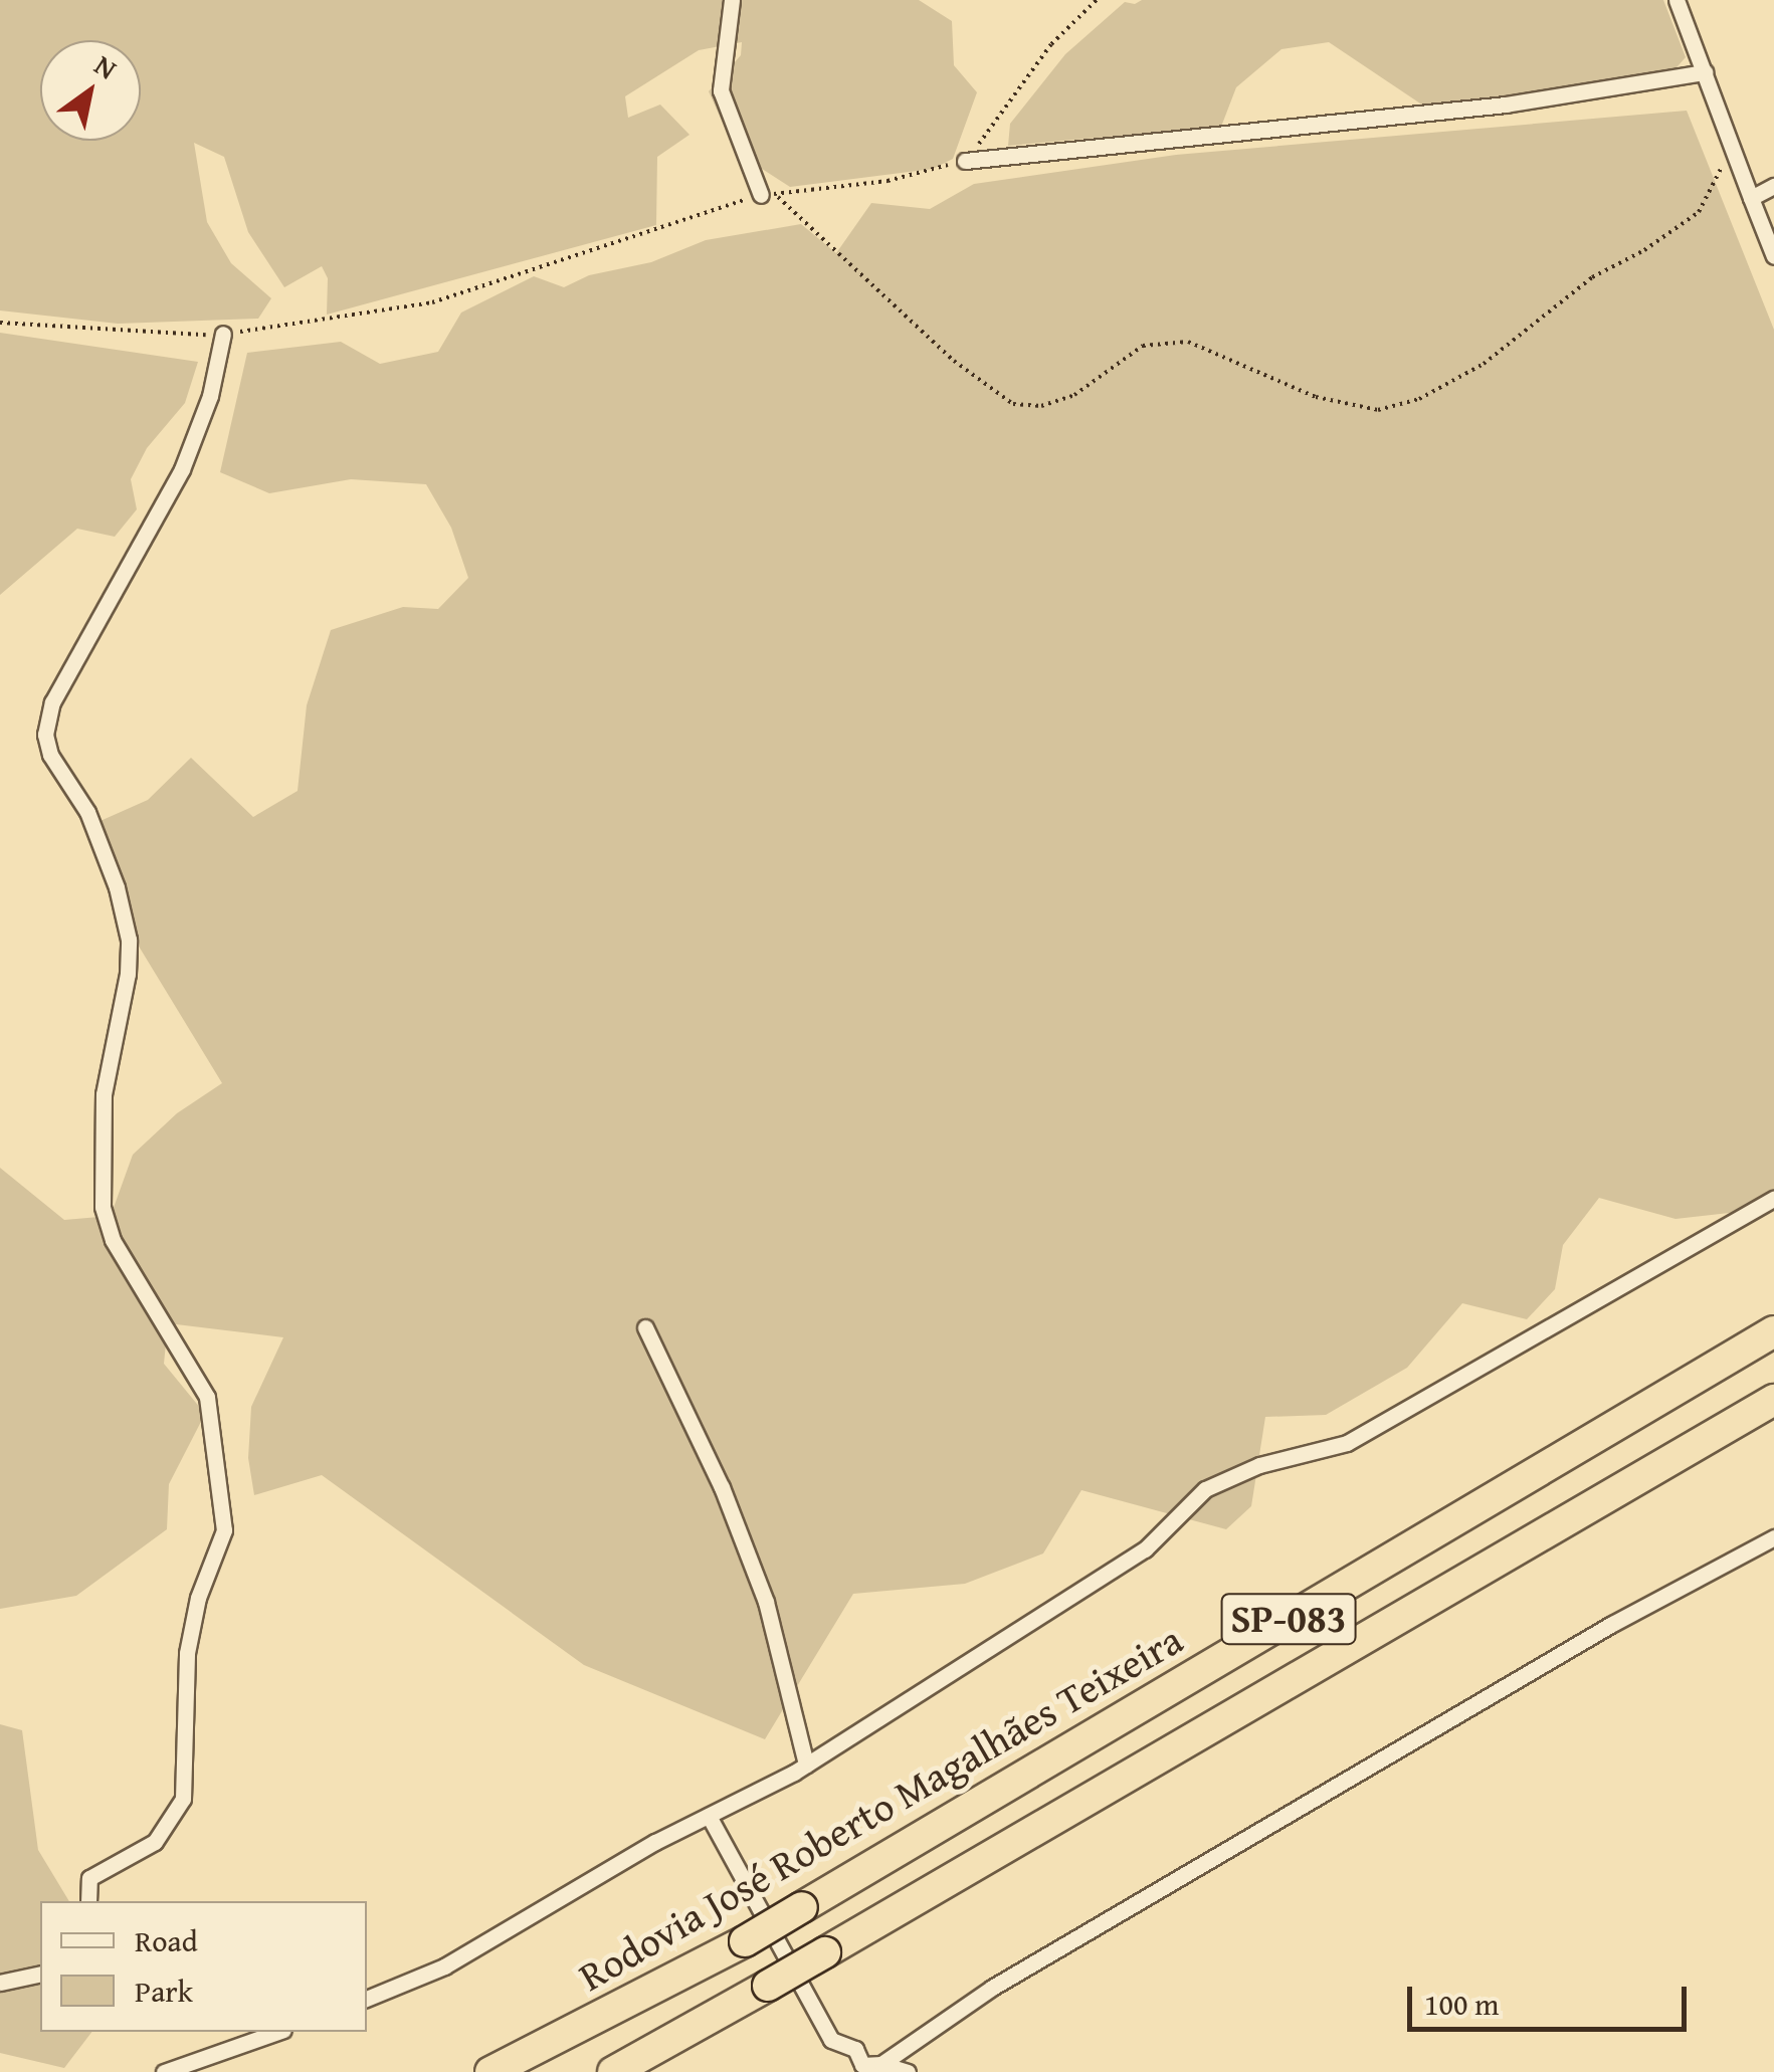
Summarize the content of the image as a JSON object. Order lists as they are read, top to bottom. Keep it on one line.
{"streets":{"highway":["SP-083","Rodovia José Roberto Magalhães Teixeira"]},"legend":["Road","Park"],"scale_bar":"100 m","north":"top right"}
